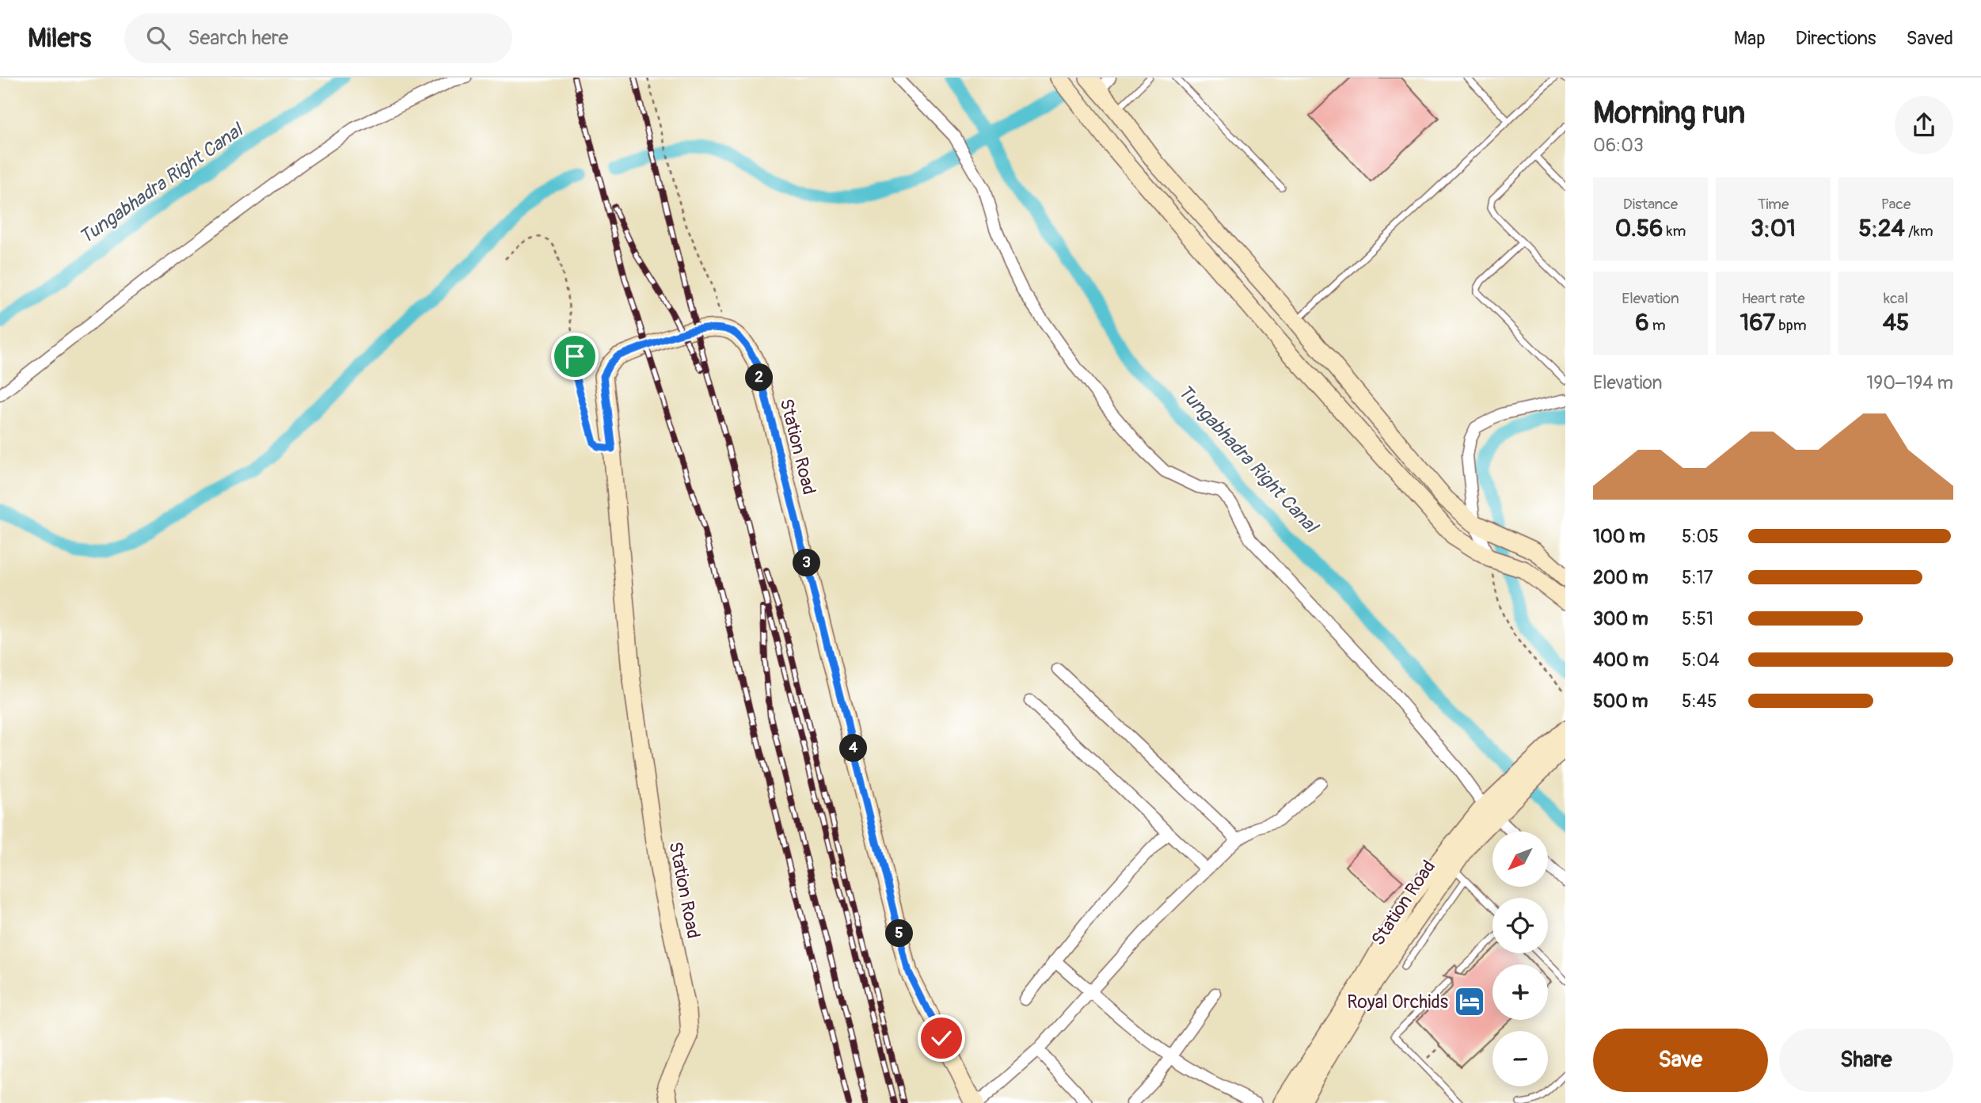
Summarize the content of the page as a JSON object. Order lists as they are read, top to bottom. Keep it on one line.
{"streets":{"street":["Station Road"]},"water":["Tungabhadra Right Canal"],"places":{"hotel":["Royal Orchids"]},"north":"bottom left","page":{"header":"Milers","search":"Search here","nav":["Map","Directions","Saved"],"heading":["Morning run","06:03"],"stats":[["Distance","0.56 km"],["Time","3:01"],["Pace","5:24 /km"],["Elevation","6 m"],["Heart rate","167 bpm"],["kcal","45"]],"chart":["Elevation","190–194 m"],"pins":["2","3","4","5"],"list":[{"name":"100 m","note":"5:05"},{"name":"200 m","note":"5:17"},{"name":"300 m","note":"5:51"},{"name":"400 m","note":"5:04"},{"name":"500 m","note":"5:45"}],"map_buttons":["+","−"],"buttons":["Save","Share"]}}
